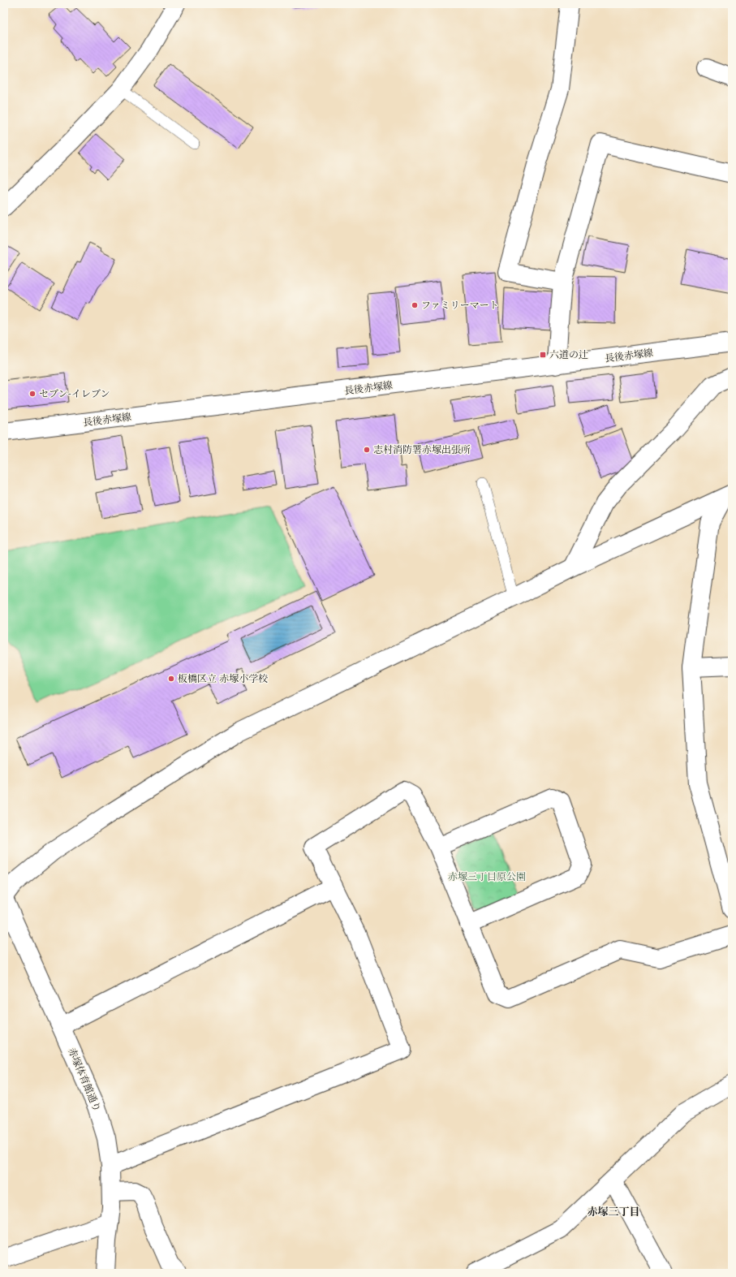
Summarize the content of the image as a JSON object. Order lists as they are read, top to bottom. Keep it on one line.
{"streets":{"street":["長後赤塚線","赤塚体育館通り"]},"districts":["赤塚三丁目"],"parks":["赤塚三丁目原公園"],"places":{"other":["ファミリーマート","セブン-イレブン","志村消防署赤塚出張所","板橋区立 赤塚小学校"],"transit":["六道の辻"]}}
